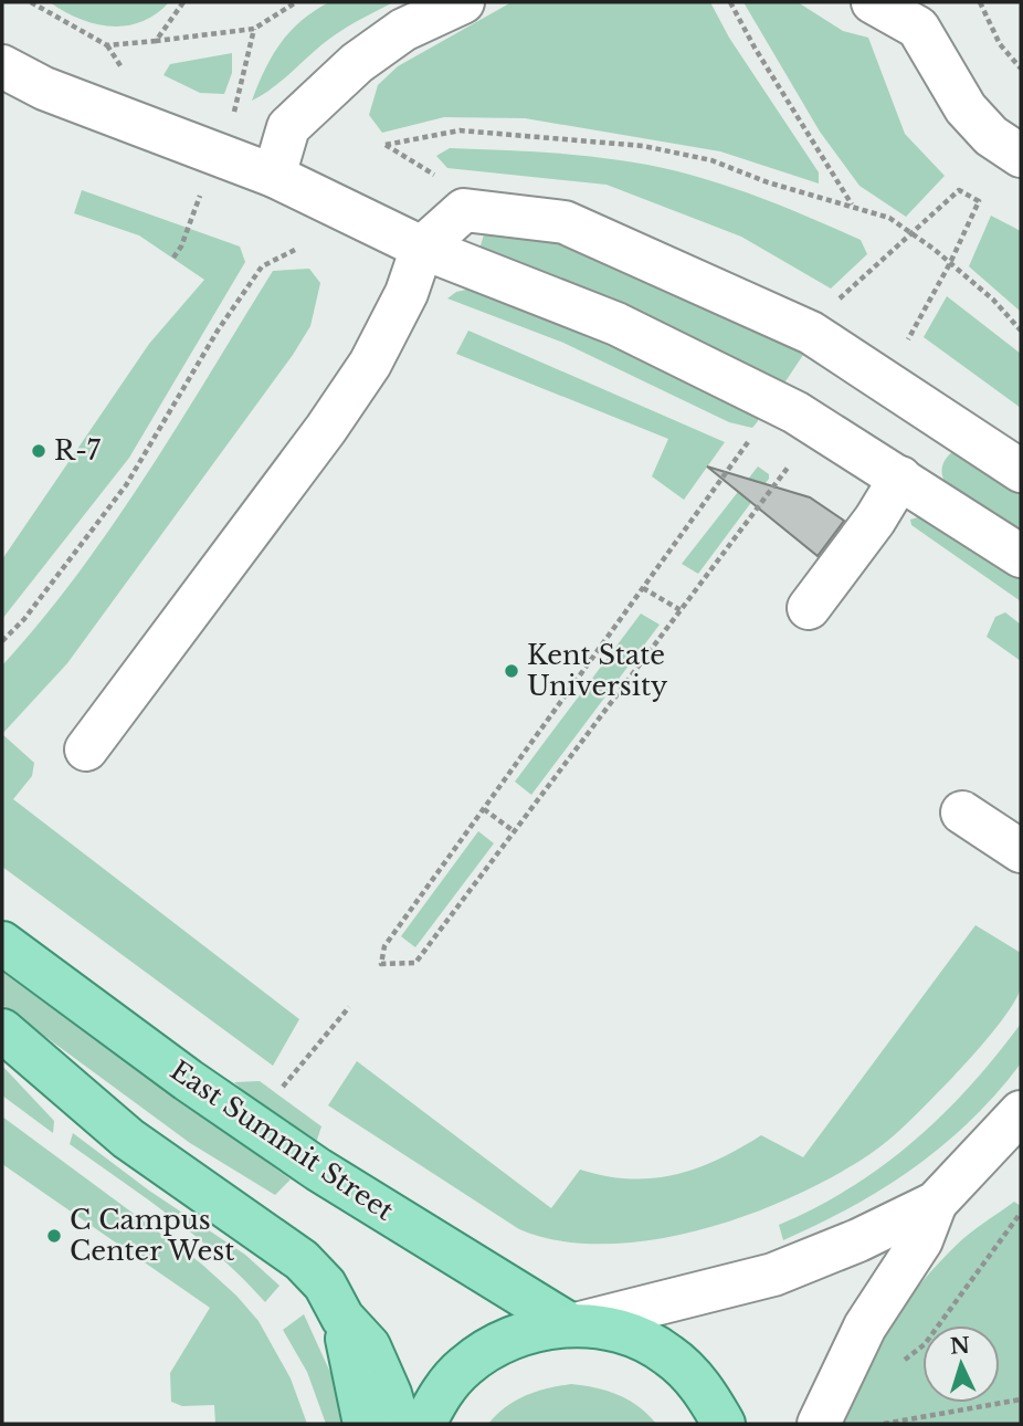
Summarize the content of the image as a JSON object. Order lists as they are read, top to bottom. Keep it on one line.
{"streets":{"main road":["East Summit Street"]},"places":["R-7","Kent State University","C Campus Center West"],"north":"top"}
